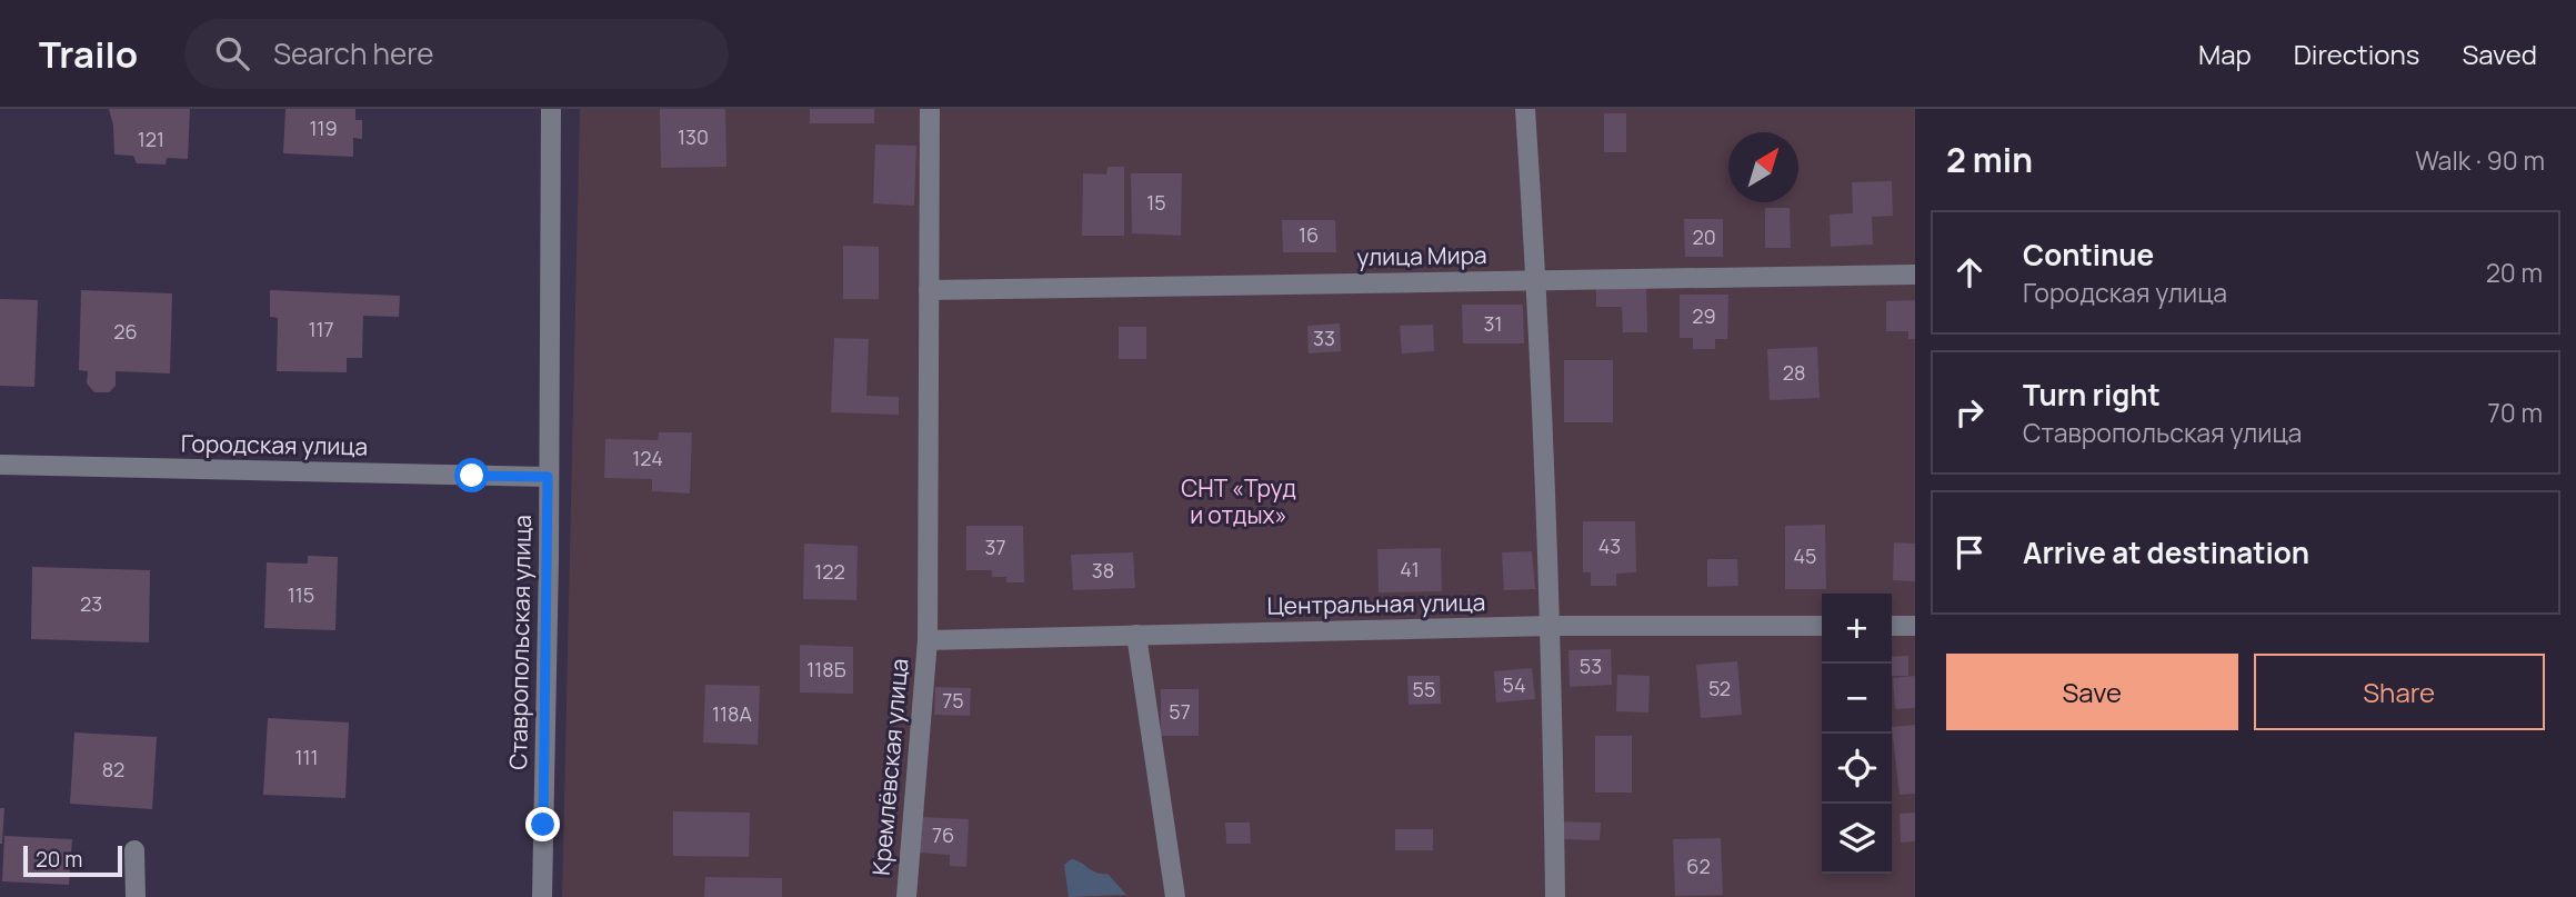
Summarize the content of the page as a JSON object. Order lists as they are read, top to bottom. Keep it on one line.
{"streets":{"street":["улица Мира","Городская улица","Центральная улица","Ставропольская улица","Кремлёвская улица"]},"crossings":[["улица Мира","Кремлёвская улица"],["Городская улица","Ставропольская улица"],["Центральная улица","Кремлёвская улица"]],"parks":["СНТ «Труд и отдых»"],"house_numbers":["119","130","121","15","16","20","29","31","117","26","33","28","124","43","37","45","41","38","122","115","23","53","118Б","54","52","55","75","57","118А","111","82","76","62"],"scale_bar":"20 m","north":"top right","page":{"header":"Trailo","search":"Search here","nav":["Map","Directions","Saved"],"heading":["2 min","Walk · 90 m"],"list":[["Continue","Городская улица","20 m"],["Turn right","Ставропольская улица","70 m"],"Arrive at destination"],"map_buttons":["+","−"],"buttons":["Save","Share"],"scale":"20 m"}}
